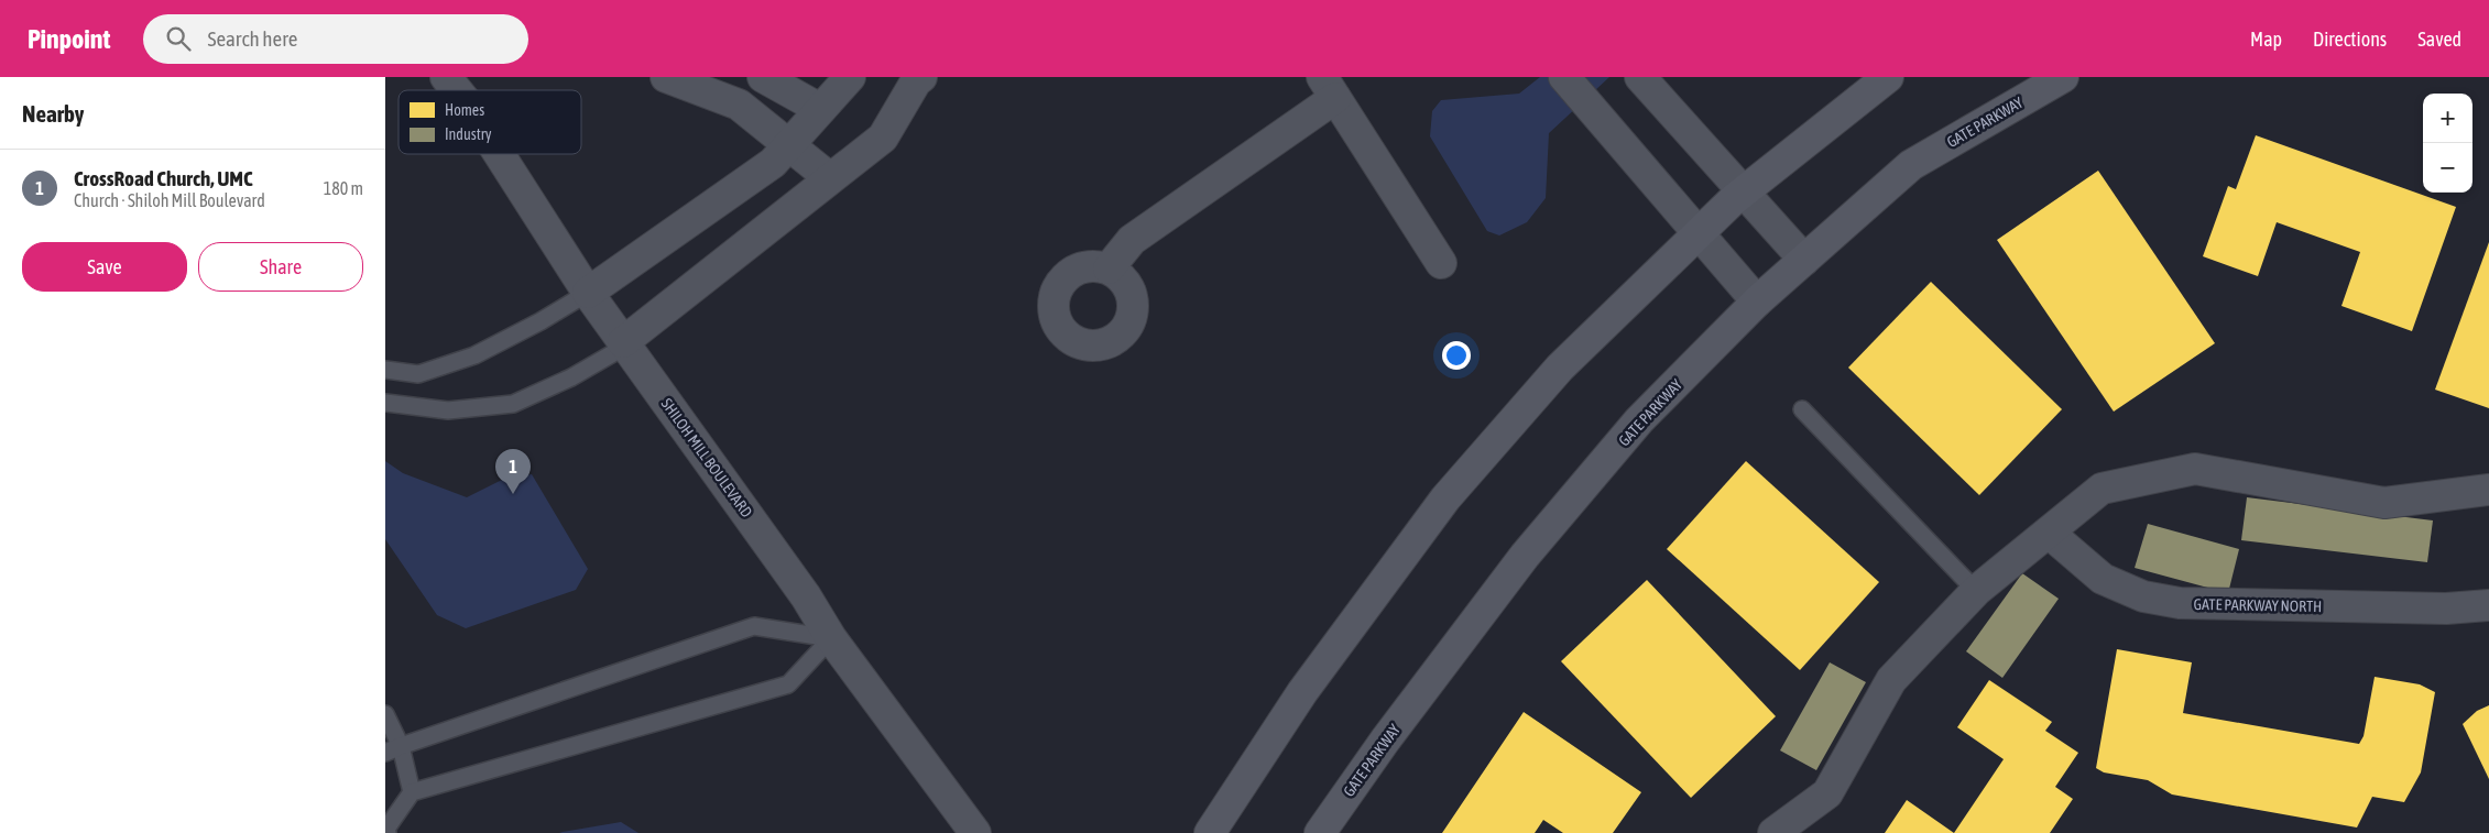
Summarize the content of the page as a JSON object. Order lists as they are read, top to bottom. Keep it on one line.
{"streets":{"main road":["GATE PARKWAY"],"street":["SHILOH MILL BOULEVARD","GATE PARKWAY NORTH"]},"legend":["Homes","Industry"],"page":{"header":"Pinpoint","search":"Search here","nav":["Map","Directions","Saved"],"heading":"Nearby","map_buttons":["+","−"],"list":[{"mark":"1","name":"CrossRoad Church, UMC","note":"Church · Shiloh Mill Boulevard","value":"180 m"}],"buttons":["Save","Share"],"pins":"1"}}
